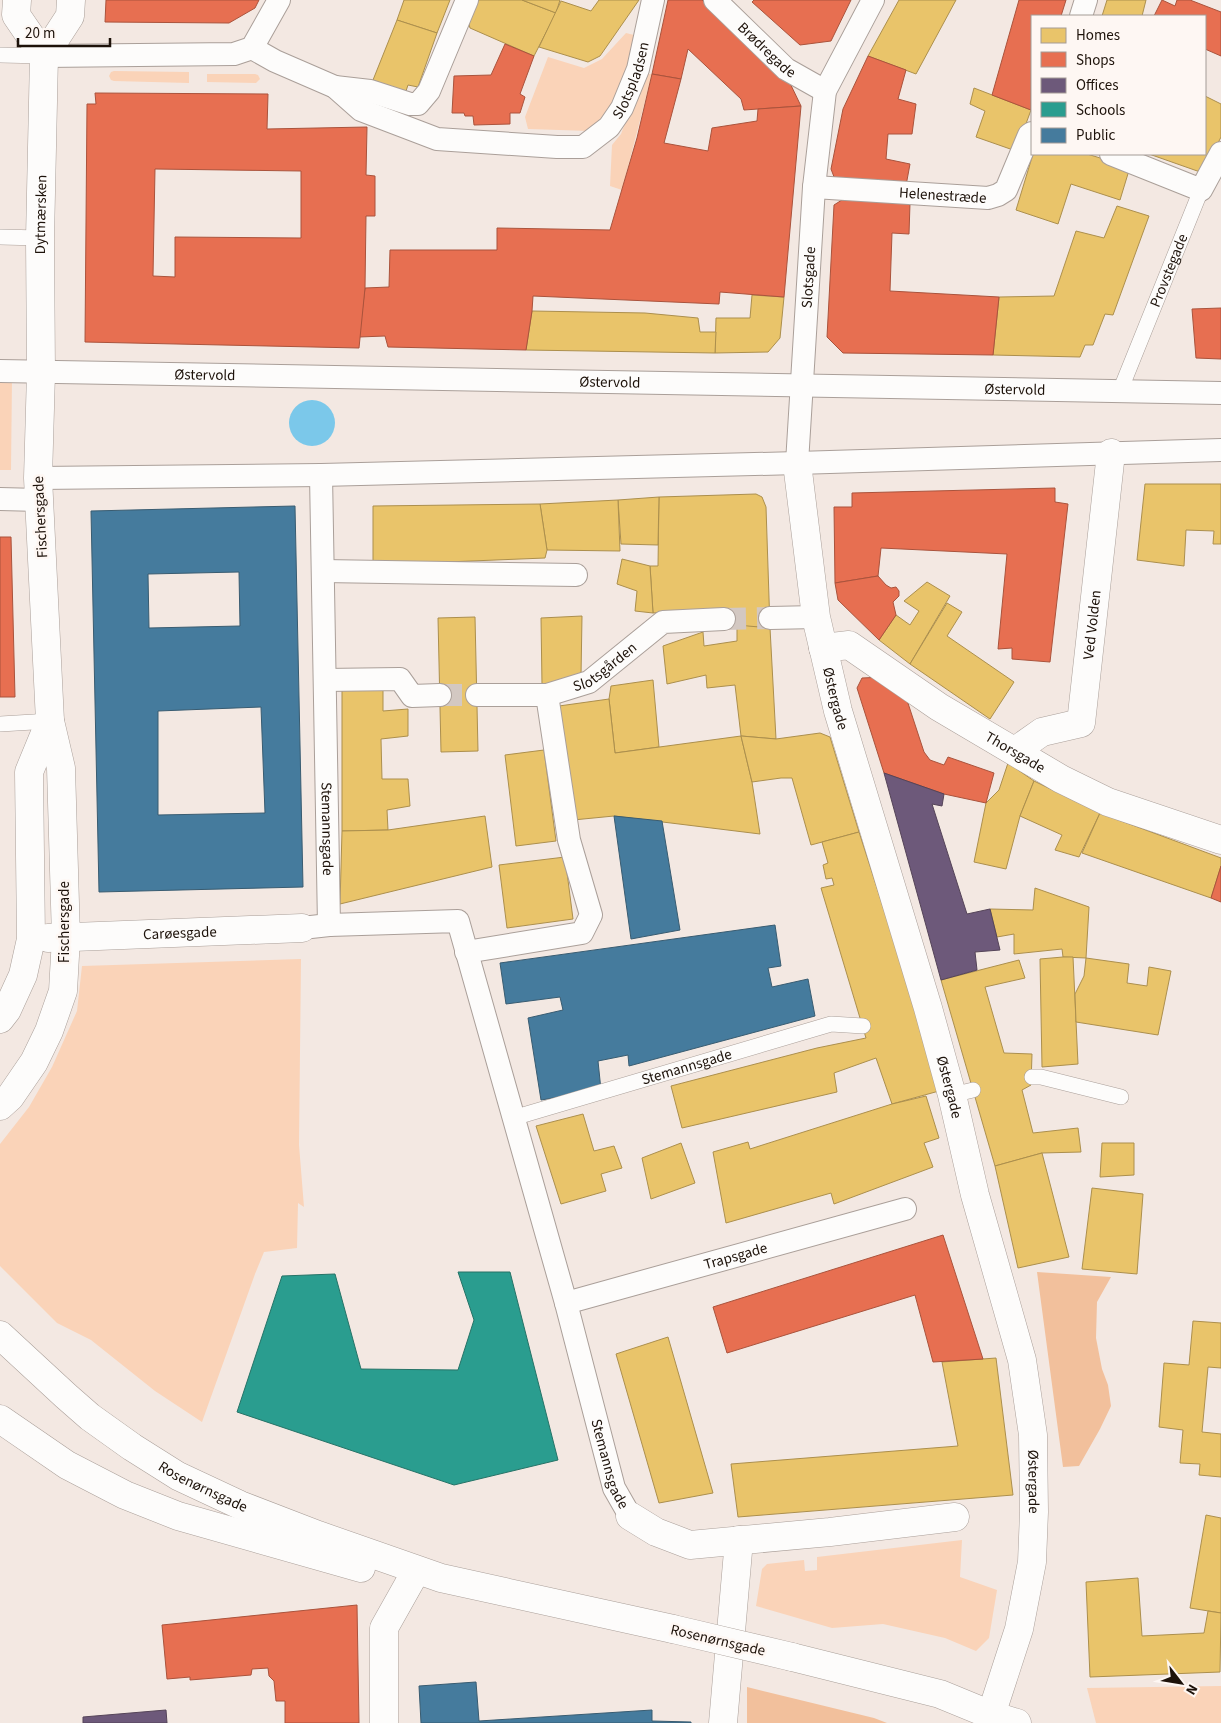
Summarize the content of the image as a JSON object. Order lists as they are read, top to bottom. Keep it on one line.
{"streets":{"street":["Brødregade","Slotspladsen","Helenestræde","Dytmærsken","Provstegade","Slotsgade","Østervold","Fischersgade","Ved Volden","Slotsgården","Østergade","Thorsgade","Stemannsgade","Carøesgade","Trapsgade","Rosenørnsgade"]},"crossings":[["Brødregade","Slotsgade"],["Helenestræde","Slotsgade"],["Dytmærsken","Østervold"],["Dytmærsken","Fischersgade"],["Provstegade","Østervold"],["Slotsgade","Østervold"],["Slotsgade","Østergade"],["Østervold","Fischersgade"],["Fischersgade","Carøesgade"],["Ved Volden","Thorsgade"],["Østergade","Thorsgade"],["Østergade","Rosenørnsgade"],["Stemannsgade","Carøesgade"],["Stemannsgade","Trapsgade"]],"legend":["Homes","Shops","Offices","Schools","Public"],"scale_bar":"20 m","north":"bottom right"}
